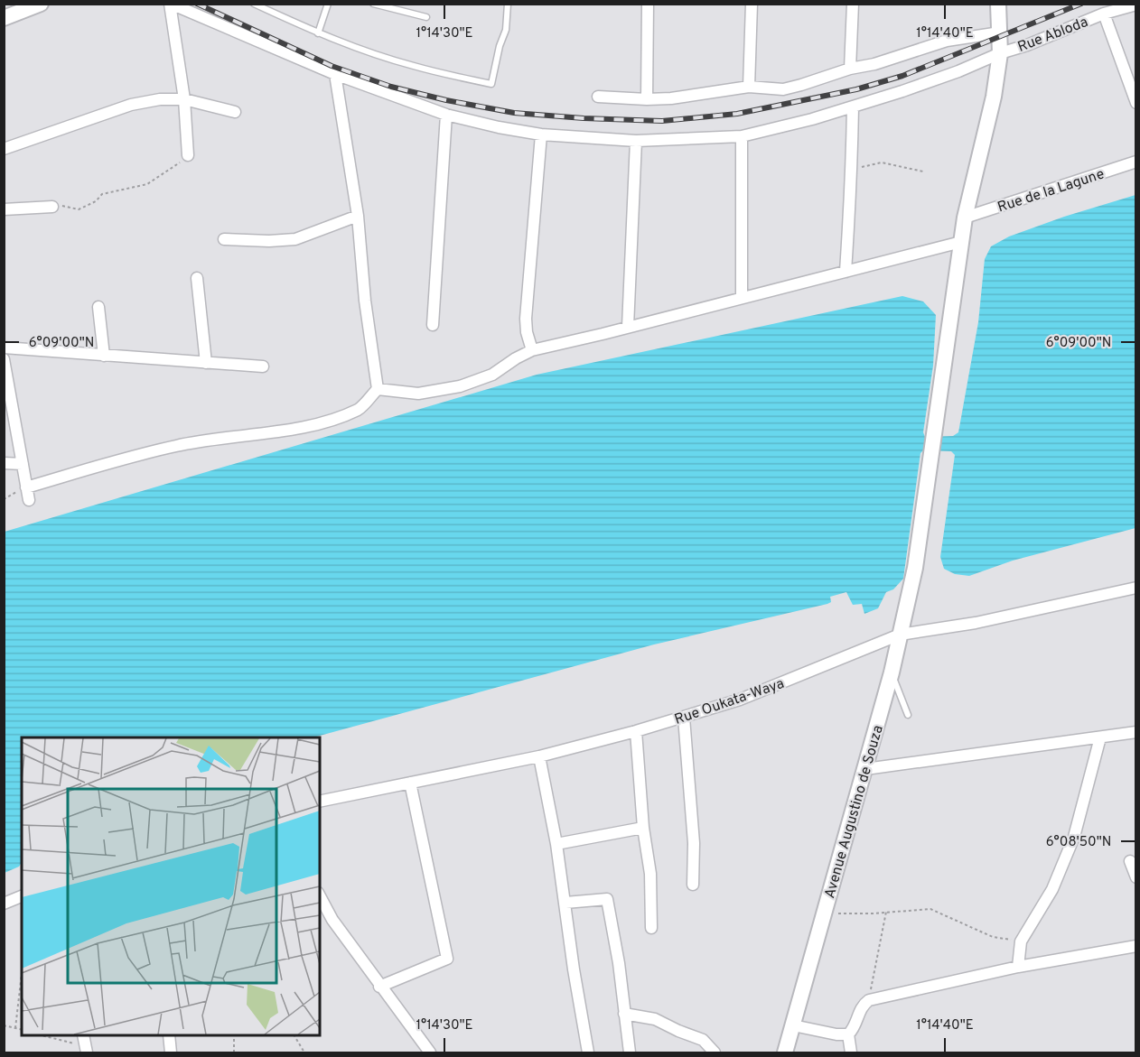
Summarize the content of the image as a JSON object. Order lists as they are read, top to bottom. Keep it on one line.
{"streets":{"main road":["Avenue Augustino de Souza"],"street":["Rue Abloda","Rue de la Lagune","Rue Oukata-Waya"]},"crossings":[["Rue Abloda","Avenue Augustino de Souza"],["Rue de la Lagune","Avenue Augustino de Souza"],["Rue Oukata-Waya","Avenue Augustino de Souza"]],"coordinates":["1°14'30\"E","1°14'40\"E","6°09'00\"N","6°08'50\"N"]}
